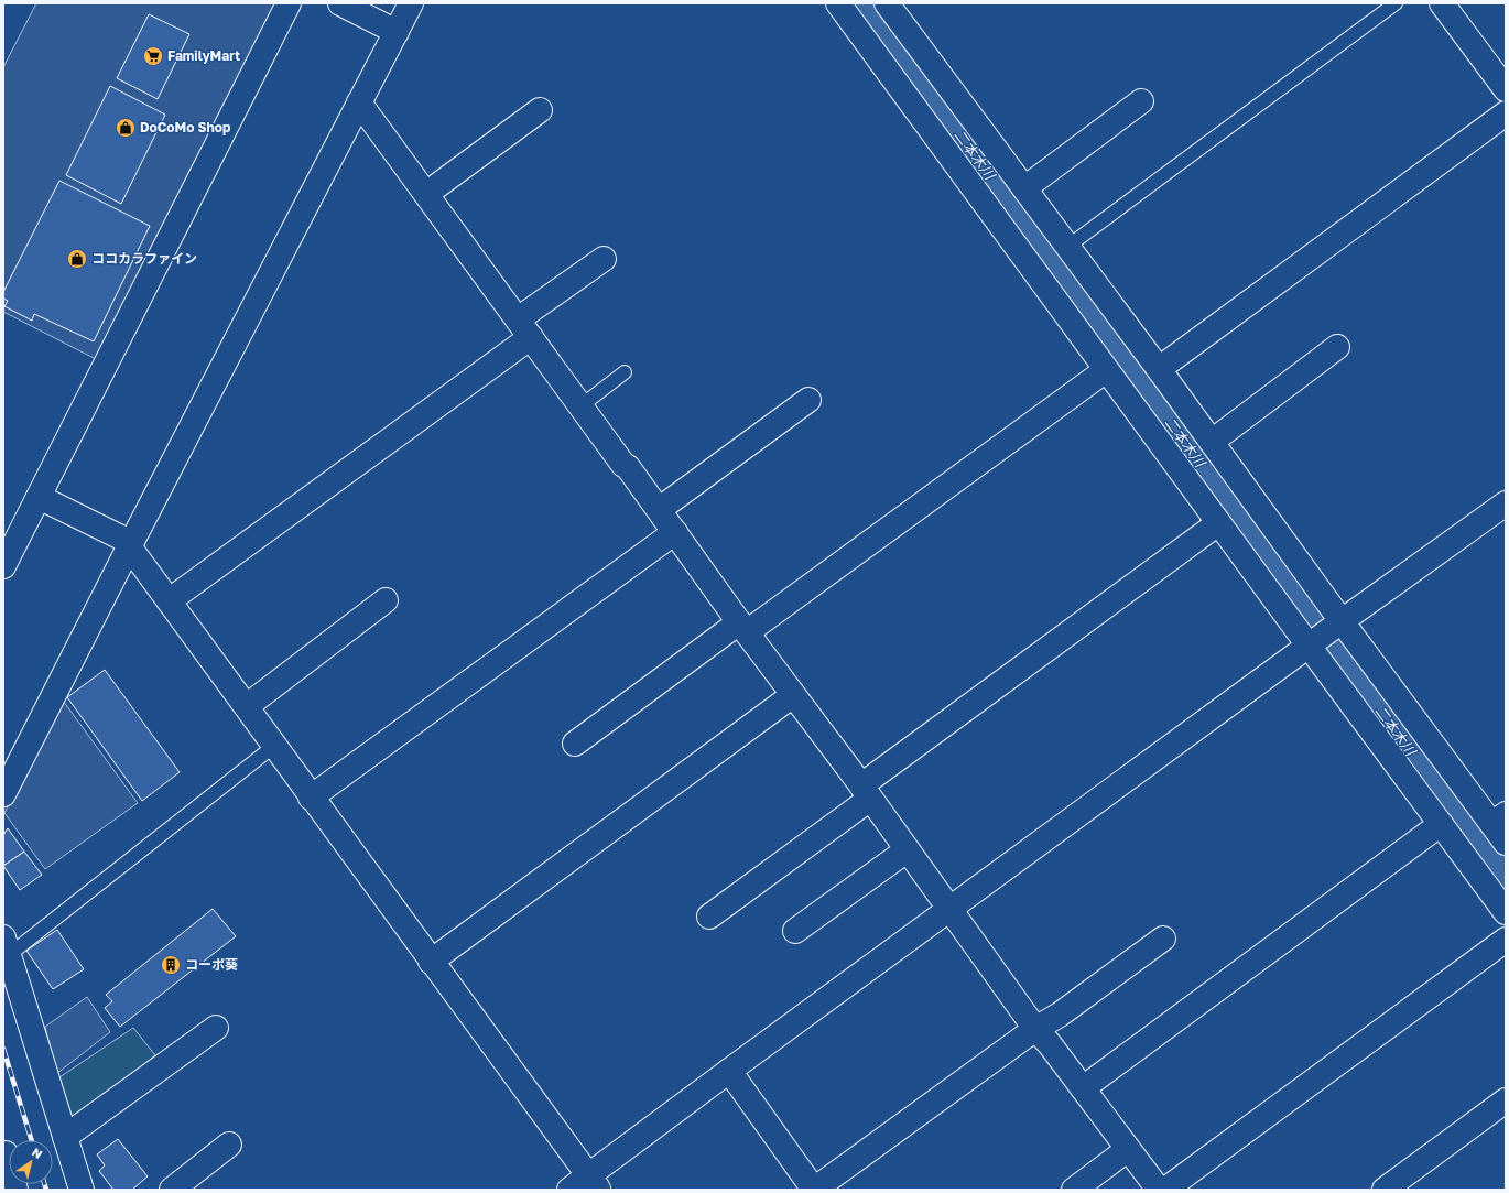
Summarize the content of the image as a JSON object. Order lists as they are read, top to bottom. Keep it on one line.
{"water":["二本木川"],"places":{"supermarket":["FamilyMart"],"shop":["DoCoMo Shop","ココカラファイン"],"building":["コーポ葵"]},"north":"top right"}
